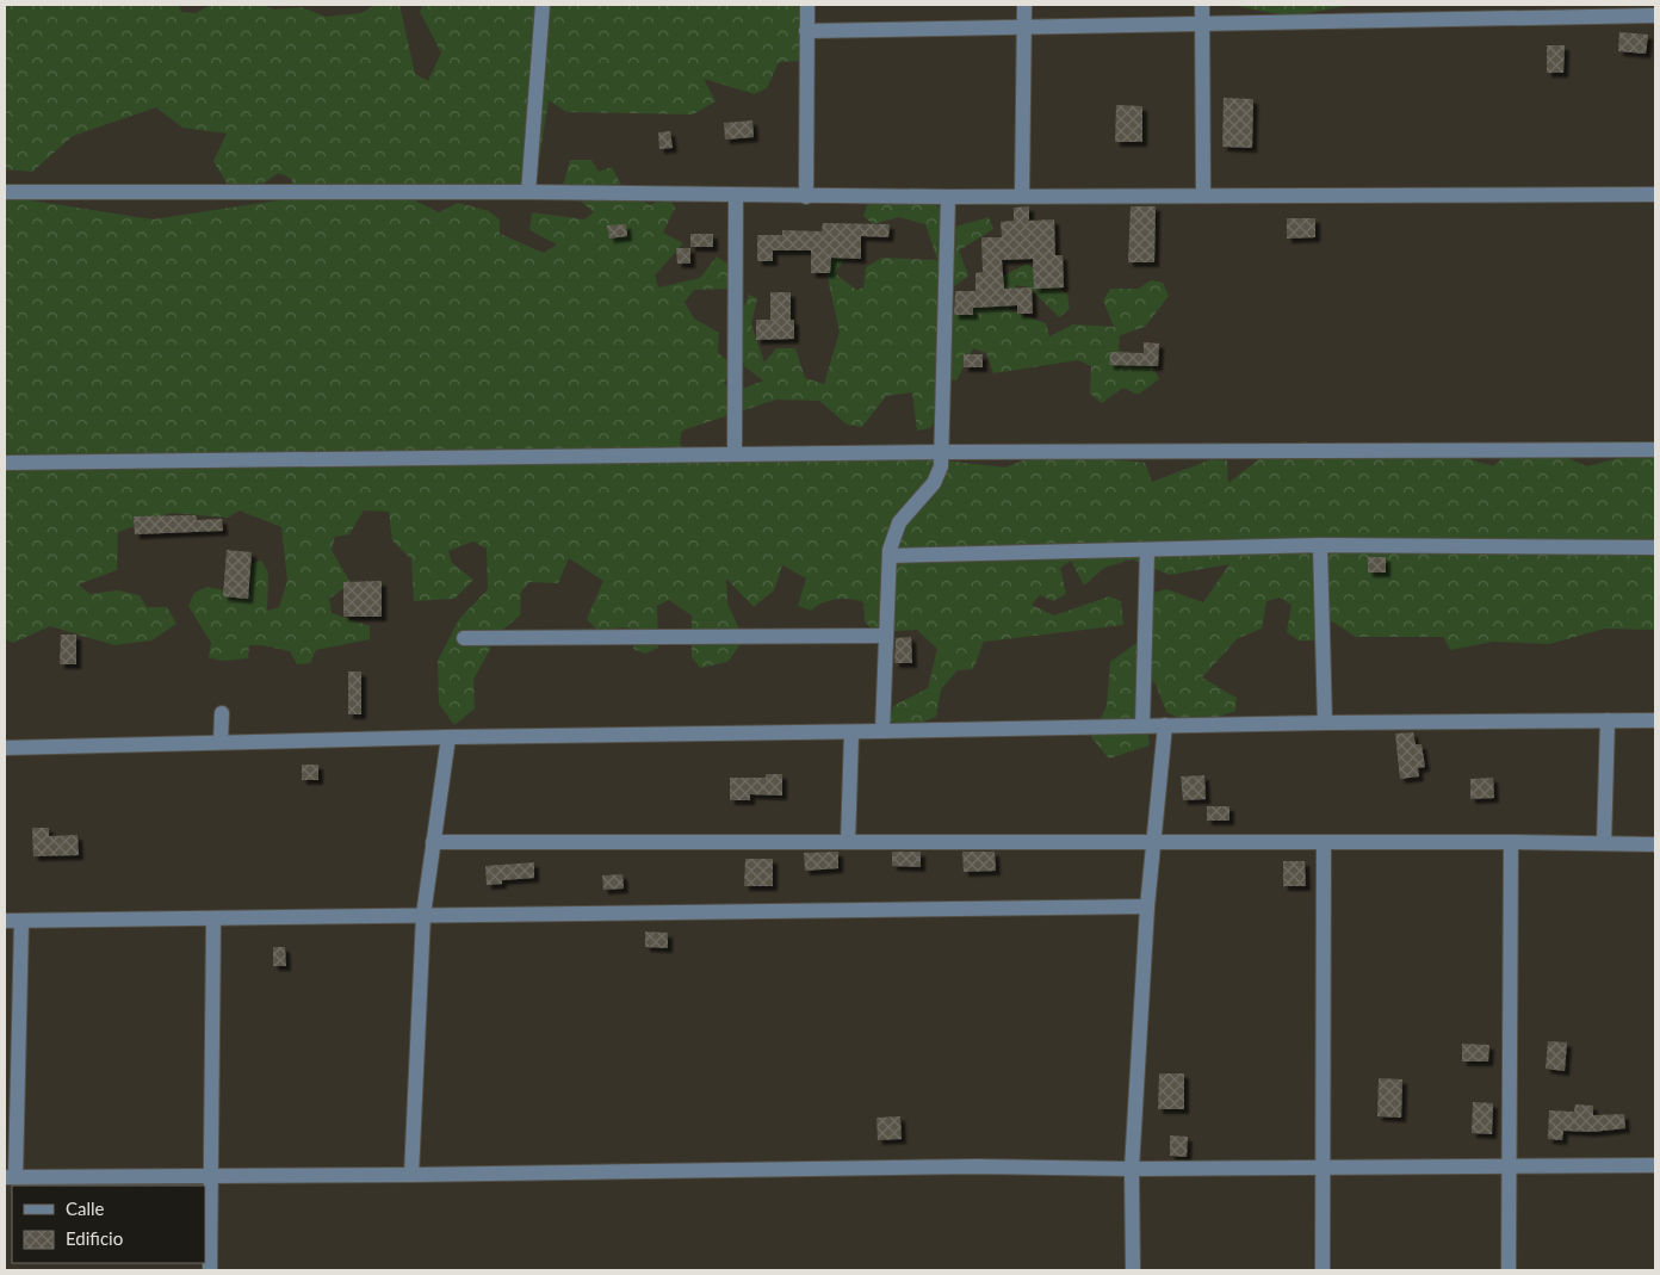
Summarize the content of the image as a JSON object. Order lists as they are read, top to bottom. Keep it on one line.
{"legend":["Calle","Edificio"]}
